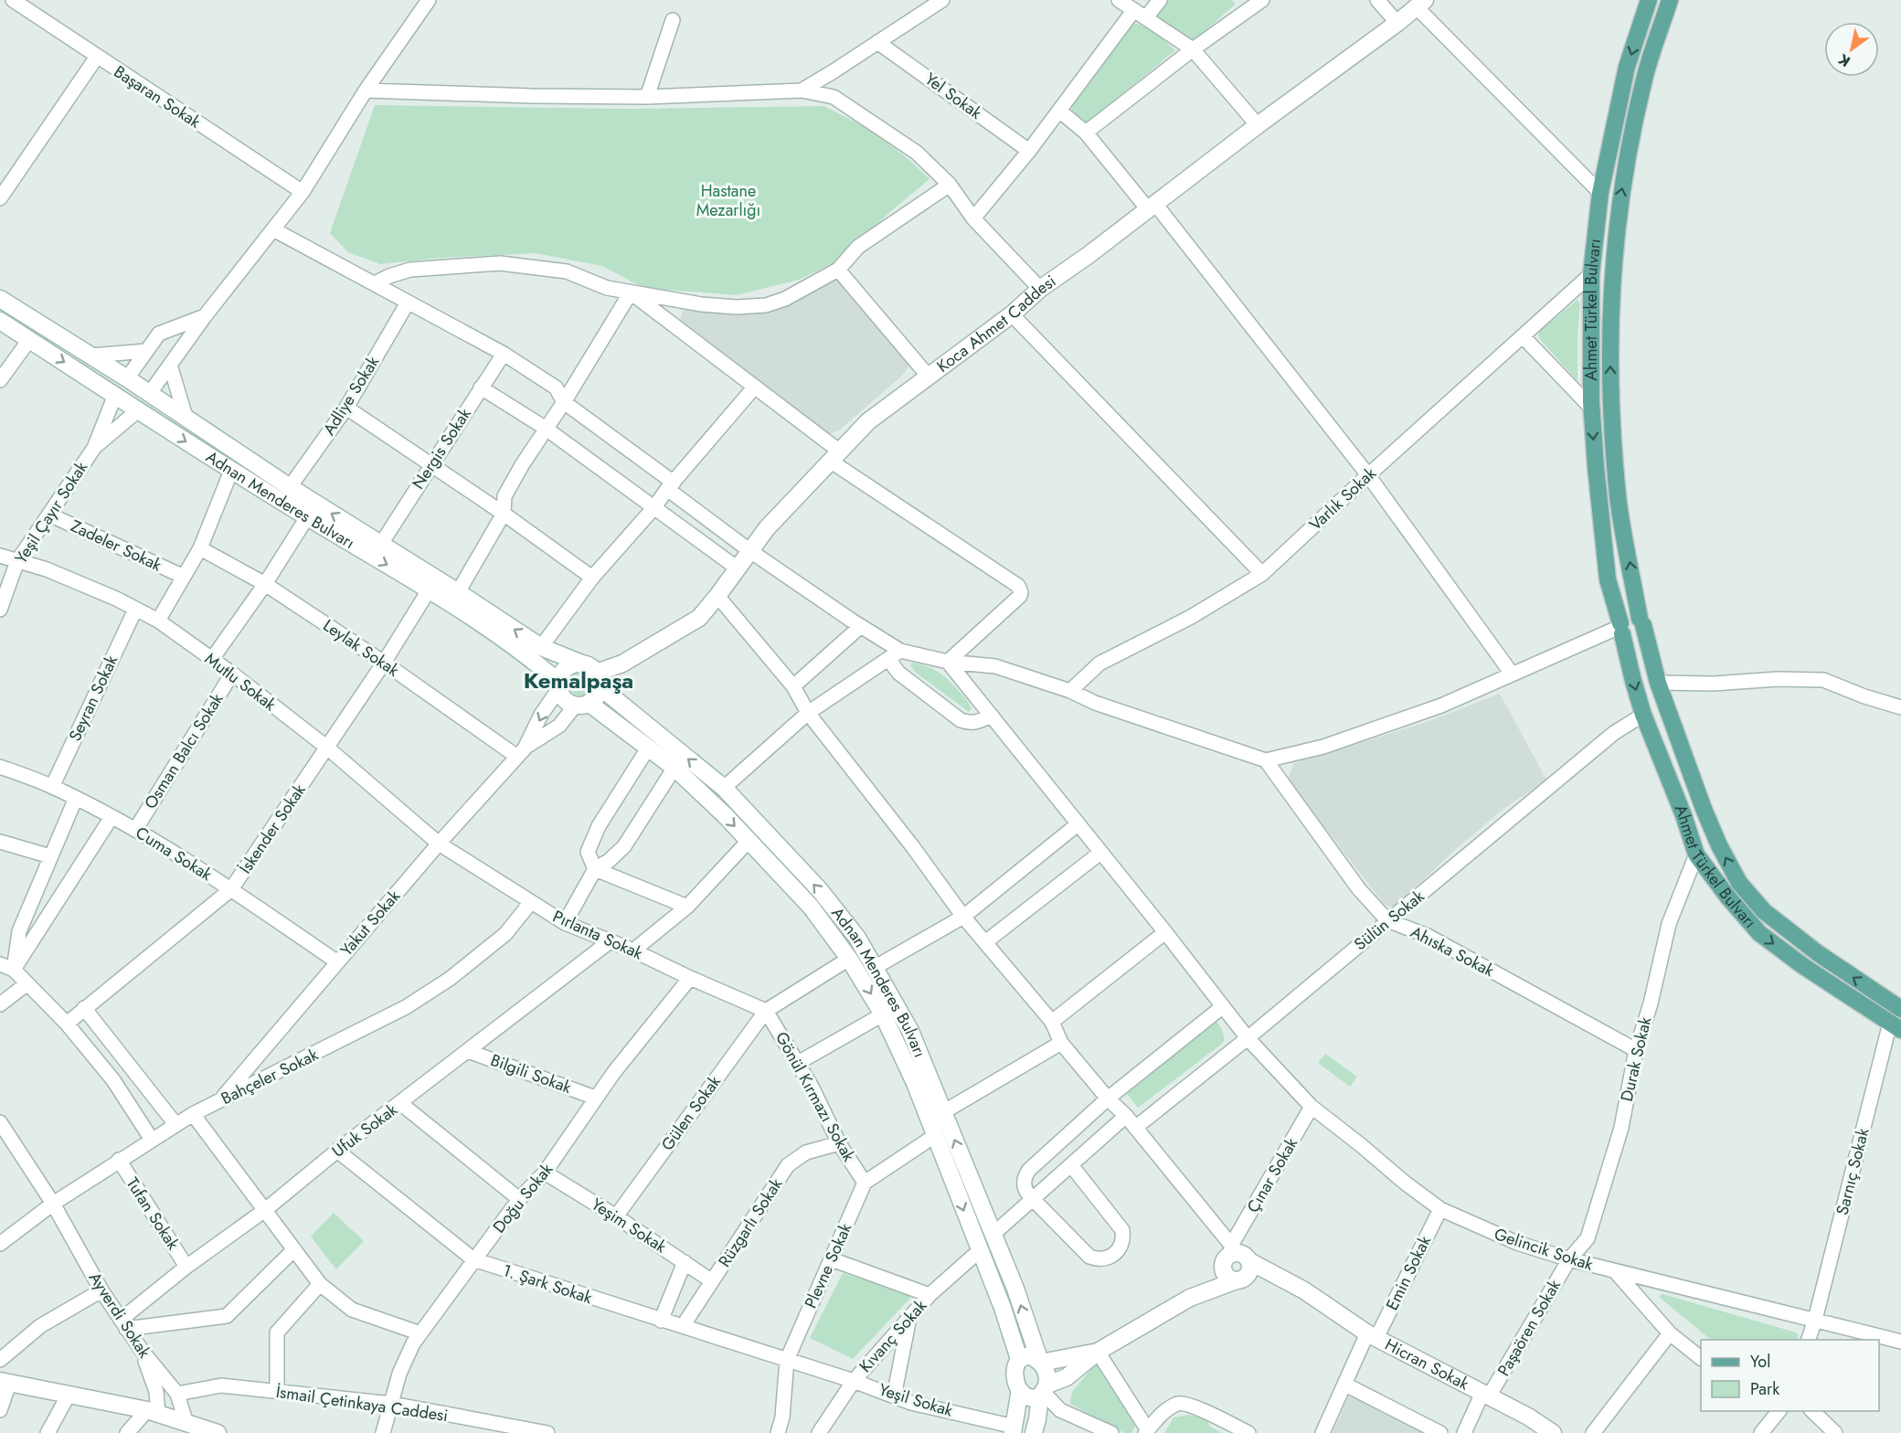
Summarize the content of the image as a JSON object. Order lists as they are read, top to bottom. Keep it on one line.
{"streets":{"main road":["Ahmet Türkel Bulvarı","Koca Ahmet Caddesi","Adnan Menderes Bulvarı","Hicran Sokak"],"street":["Yel Sokak","Başaran Sokak","Adliye Sokak","Nergis Sokak","Varlık Sokak","Yeşil Çayır Sokak","Zadeler Sokak","Leylak Sokak","Mutlu Sokak","Seyran Sokak","Osman Balcı Sokak","İskender Sokak","Cuma Sokak","Sülün Sokak","Yakut Sokak","Pırlanta Sokak","Ahıska Sokak","Durak Sokak","Bilgili Sokak","Bahçeler Sokak","Gönül Kırmazı Sokak","Gülen Sokak","Ufuk Sokak","Sarnıç Sokak","Çınar Sokak","Doğu Sokak","Tufan Sokak","Rüzgarlı Sokak","Yeşim Sokak","Gelincik Sokak","Plevne Sokak","Emin Sokak","1. Şark Sokak","Ayverdi Sokak","Paşaören Sokak","Kıvanç Sokak","Yeşil Sokak","İsmail Çetinkaya Caddesi"]},"crossings":[["Ahmet Türkel Bulvarı","Varlık Sokak"],["Ahmet Türkel Bulvarı","Sülün Sokak"],["Ahmet Türkel Bulvarı","Durak Sokak"],["Ahmet Türkel Bulvarı","Sarnıç Sokak"],["Koca Ahmet Caddesi","Adnan Menderes Bulvarı"],["Adliye Sokak","Adnan Menderes Bulvarı"],["Nergis Sokak","Adnan Menderes Bulvarı"],["Adnan Menderes Bulvarı","İskender Sokak"],["Adnan Menderes Bulvarı","Kıvanç Sokak"],["Yeşil Çayır Sokak","Zadeler Sokak"],["Yeşil Çayır Sokak","Mutlu Sokak"],["Leylak Sokak","İskender Sokak"],["Leylak Sokak","Yakut Sokak"],["Mutlu Sokak","Seyran Sokak"],["Mutlu Sokak","Osman Balcı Sokak"],["Mutlu Sokak","İskender Sokak"],["Mutlu Sokak","Yakut Sokak"],["Mutlu Sokak","Pırlanta Sokak"],["Seyran Sokak","Cuma Sokak"],["Osman Balcı Sokak","Cuma Sokak"],["İskender Sokak","Cuma Sokak"],["Cuma Sokak","Yakut Sokak"],["Sülün Sokak","Ahıska Sokak"],["Sülün Sokak","Gelincik Sokak"],["Yakut Sokak","Pırlanta Sokak"],["Yakut Sokak","Bahçeler Sokak"],["Pırlanta Sokak","Bahçeler Sokak"],["Pırlanta Sokak","Gönül Kırmazı Sokak"],["Pırlanta Sokak","Gülen Sokak"],["Pırlanta Sokak","Ufuk Sokak"],["Pırlanta Sokak","Doğu Sokak"],["Ahıska Sokak","Durak Sokak"],["Durak Sokak","Gelincik Sokak"],["Durak Sokak","Paşaören Sokak"],["Bilgili Sokak","Ufuk Sokak"],["Bilgili Sokak","Doğu Sokak"],["Bahçeler Sokak","Tufan Sokak"],["Bahçeler Sokak","Ayverdi Sokak"],["Gönül Kırmazı Sokak","Gülen Sokak"],["Gönül Kırmazı Sokak","Rüzgarlı Sokak"],["Gönül Kırmazı Sokak","Plevne Sokak"],["Gülen Sokak","Yeşim Sokak"],["Ufuk Sokak","Tufan Sokak"],["Ufuk Sokak","1. Şark Sokak"],["Ufuk Sokak","Ayverdi Sokak"],["Sarnıç Sokak","Gelincik Sokak"],["Çınar Sokak","Gelincik Sokak"],["Doğu Sokak","Yeşim Sokak"],["Doğu Sokak","1. Şark Sokak"],["Doğu Sokak","İsmail Çetinkaya Caddesi"],["Rüzgarlı Sokak","Yeşim Sokak"],["Rüzgarlı Sokak","1. Şark Sokak"],["Gelincik Sokak","Emin Sokak"],["Gelincik Sokak","Paşaören Sokak"],["Plevne Sokak","1. Şark Sokak"],["Plevne Sokak","Yeşil Sokak"],["Emin Sokak","Hicran Sokak"],["1. Şark Sokak","Yeşil Sokak"],["Ayverdi Sokak","İsmail Çetinkaya Caddesi"],["Paşaören Sokak","Hicran Sokak"],["Kıvanç Sokak","Yeşil Sokak"]],"districts":["Kemalpaşa"],"parks":["Hastane Mezarlığı"],"legend":["Yol","Park"],"north":"bottom left"}
